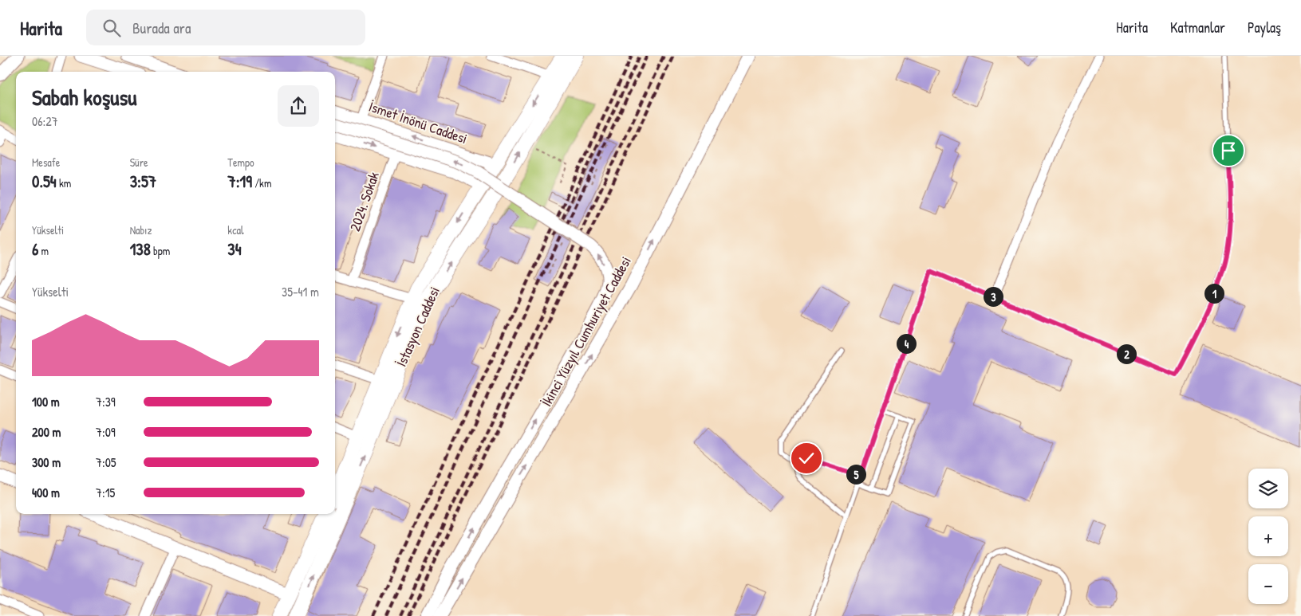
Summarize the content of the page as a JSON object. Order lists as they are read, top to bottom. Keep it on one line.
{"streets":{"main road":["İsmet İnönü Caddesi","İstasyon Caddesi","İkinci Yüzyıl Cumhuriyet Caddesi"],"street":["2024. Sokak"]},"crossings":[["İsmet İnönü Caddesi","İstasyon Caddesi"]],"one_way":["İkinci Yüzyıl Cumhuriyet Caddesi"],"page":{"header":"Harita","search":"Burada ara","nav":["Harita","Katmanlar","Paylaş"],"heading":["Sabah koşusu","06:27"],"stats":[["Mesafe","0.54 km"],["Süre","3:57"],["Tempo","7:19 /km"],["Yükselti","6 m"],["Nabız","138 bpm"],["kcal","34"]],"chart":["Yükselti","35–41 m"],"pins":["1","3","4","2","5"],"list":[{"name":"100 m","note":"7:39"},{"name":"200 m","note":"7:09"},{"name":"300 m","note":"7:05"},{"name":"400 m","note":"7:15"}],"map_buttons":["+","−"]}}
